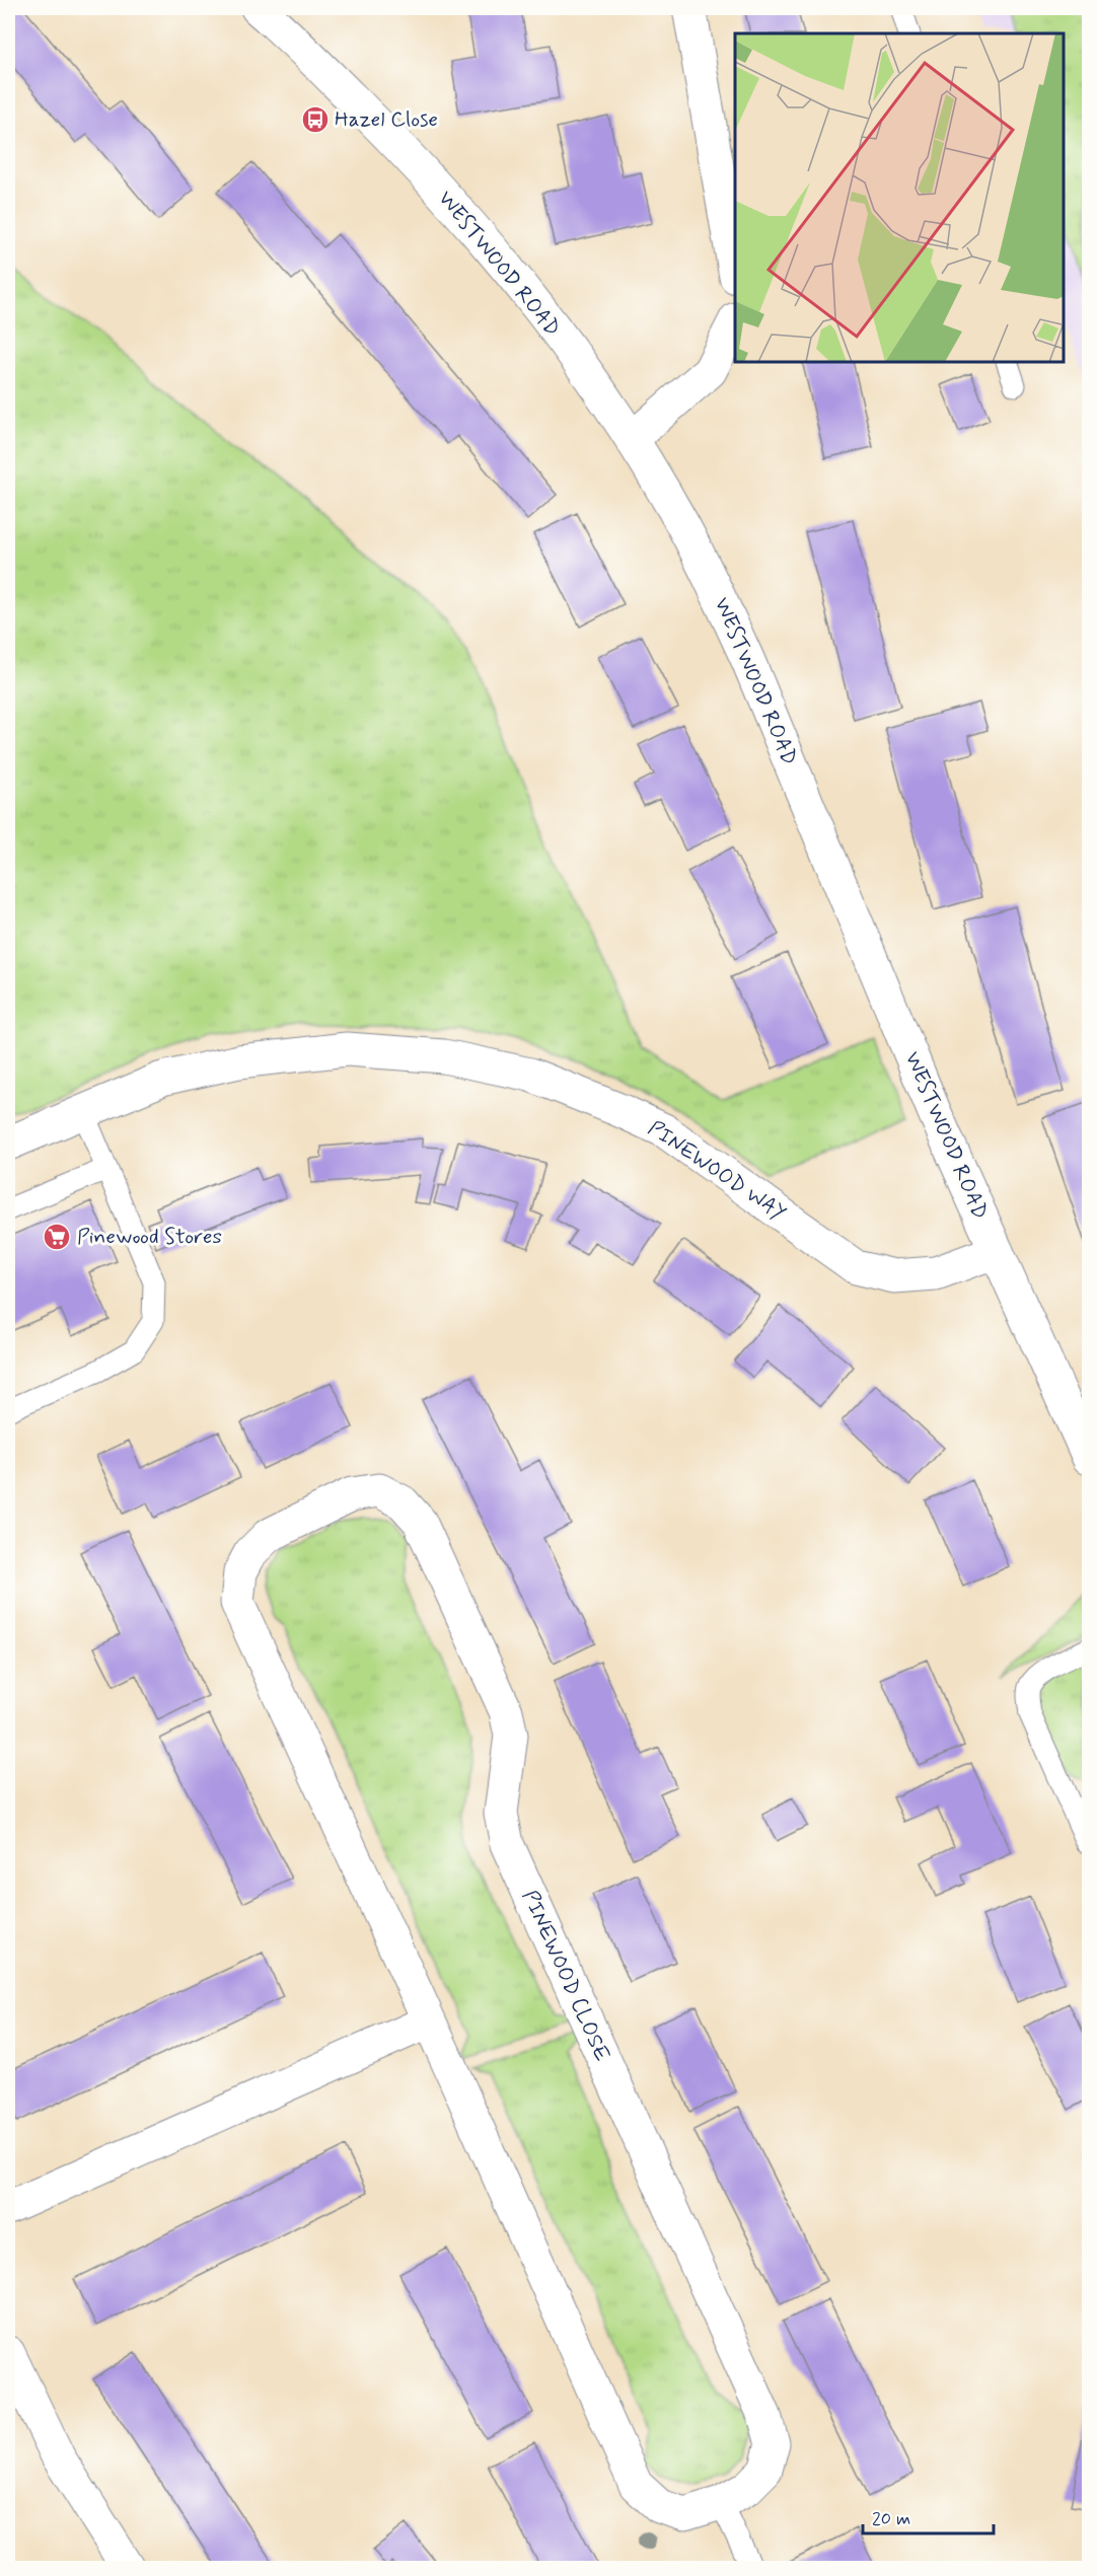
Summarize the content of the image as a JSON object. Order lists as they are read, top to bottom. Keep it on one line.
{"streets":{"street":["WESTWOOD ROAD","PINEWOOD WAY","PINEWOOD CLOSE"]},"crossings":[["WESTWOOD ROAD","PINEWOOD WAY"]],"places":{"bus stop":["Hazel Close"],"supermarket":["Pinewood Stores"]},"scale_bar":"20 m"}
